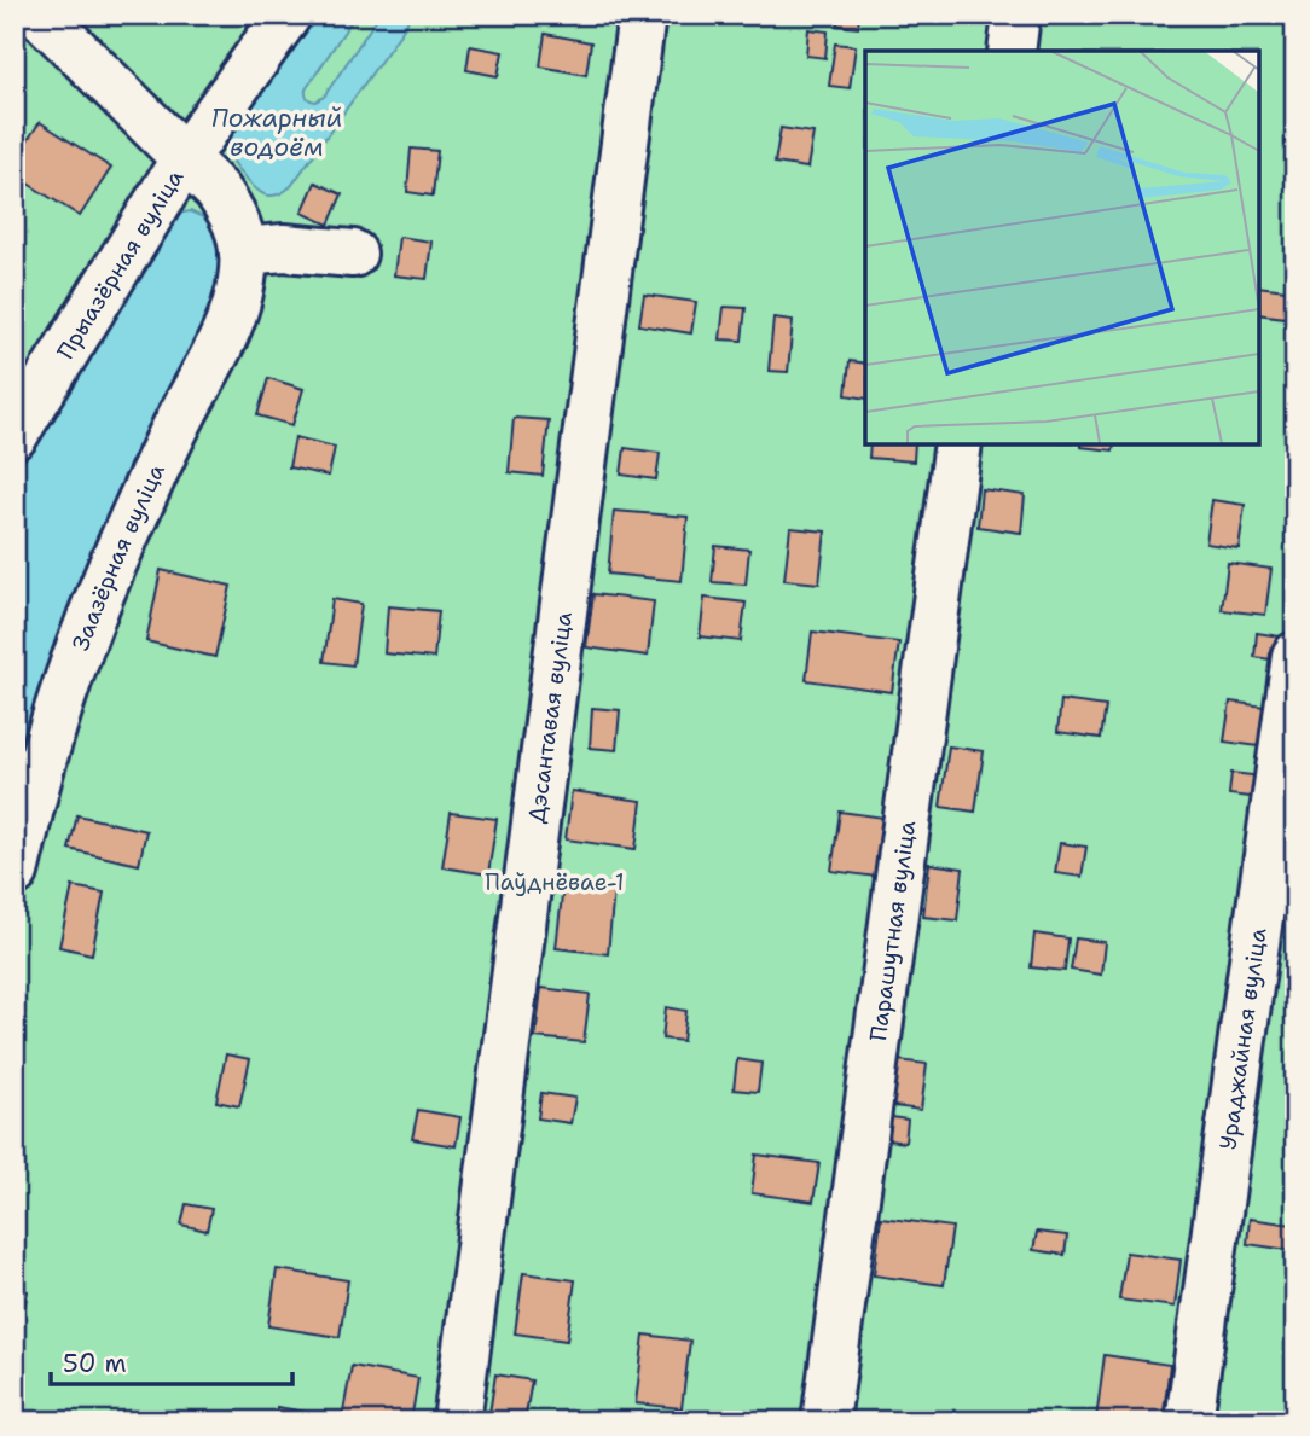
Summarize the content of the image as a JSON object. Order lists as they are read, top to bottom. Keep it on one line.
{"streets":{"lane":["Прыазёрная вуліца","Заазёрная вуліца","Дэсантавая вуліца","Парашутная вуліца","Ураджайная вуліца"]},"water":["Пожарный водоём"],"parks":["Паўднёвае-1"],"scale_bar":"50 m"}
